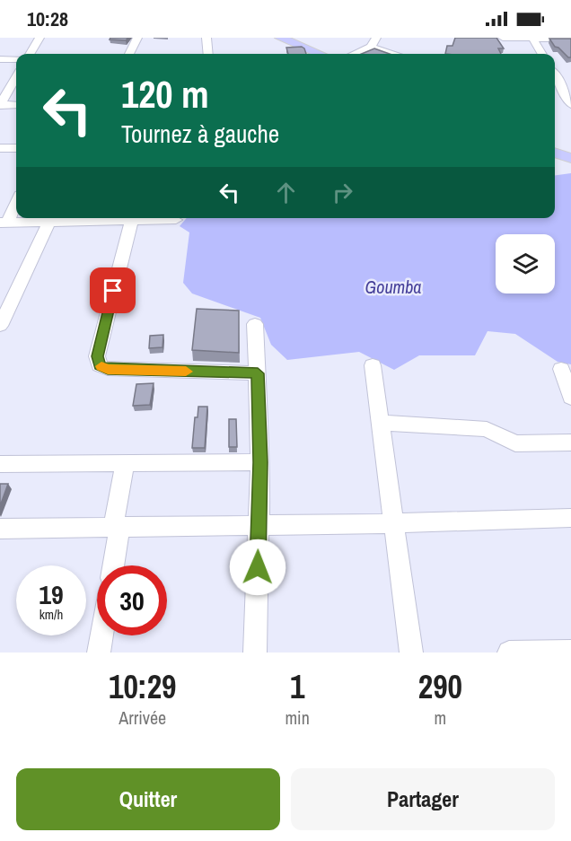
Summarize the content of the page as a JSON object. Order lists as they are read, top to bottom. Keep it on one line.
{"water":["Goumba"],"page":{"status":"10:28","turn":["120 m","Tournez à gauche"],"speed":"19 km/h","limit":"30","eta":["10:29","Arrivée","1","min","290","m"],"buttons":["Quitter","Partager"]}}
